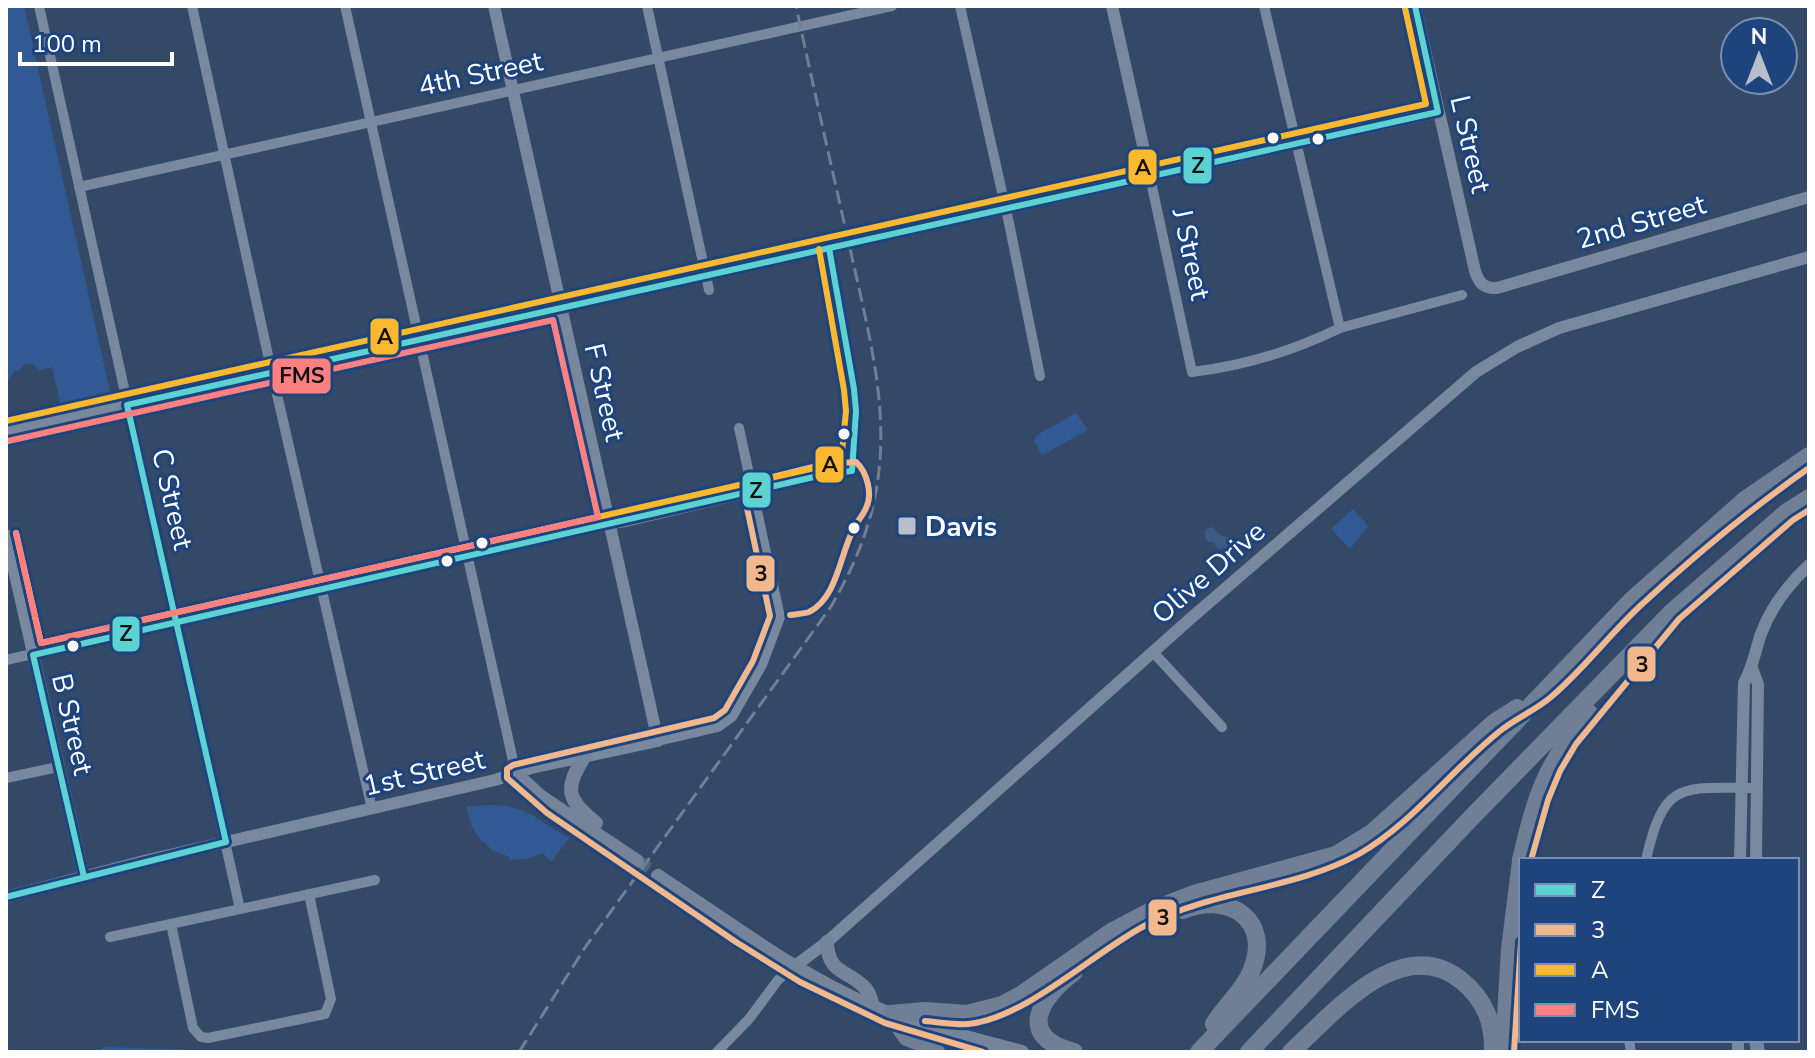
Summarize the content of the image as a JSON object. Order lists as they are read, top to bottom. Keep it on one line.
{"streets":{"street":["4th Street","L Street","2nd Street","J Street","F Street","C Street","Olive Drive","B Street","1st Street"]},"crossings":[["4th Street","F Street"],["4th Street","C Street"],["L Street","2nd Street"],["F Street","1st Street"],["C Street","1st Street"],["B Street","1st Street"]],"places":{"transit":["Davis"]},"lines":["transit line Z","transit line A","transit line FMS","transit line 3"],"legend":["Z","3","A","FMS"],"scale_bar":"100 m","north":"top"}
